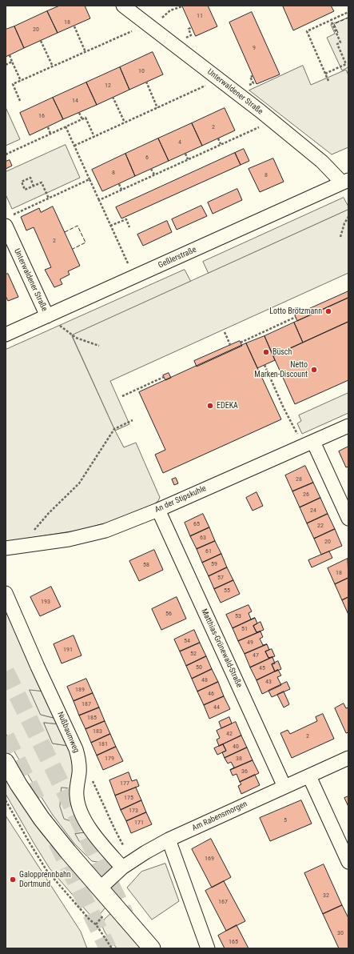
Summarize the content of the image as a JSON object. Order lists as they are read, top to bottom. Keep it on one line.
{"streets":{"street":["Unterwaldener Straße","Geßlerstraße","An der Stipskuhle","Matthias-Grünewald-Straße","Nußbaumweg","Am Rabensmorgen"]},"crossings":[["Unterwaldener Straße","Geßlerstraße"],["An der Stipskuhle","Matthias-Grünewald-Straße"],["Matthias-Grünewald-Straße","Am Rabensmorgen"],["Nußbaumweg","Am Rabensmorgen"]],"places":["Lotto Brötzmann","Büsch","Netto Marken-Discount","EDEKA","Galopprennbahn Dortmund"],"house_numbers":["11","18","20","9","10","12","14","16","2","4","6","8","8","2","28","26","24","65","22","63","20","61","59","58","18","57","55","193","56","53","51","54","49","191","52","47","50","45","48","43","189","46","187","44","185","183","42","2","181","40","179","38","36","177","175","173","5","171","169","32","167","30","165"]}
